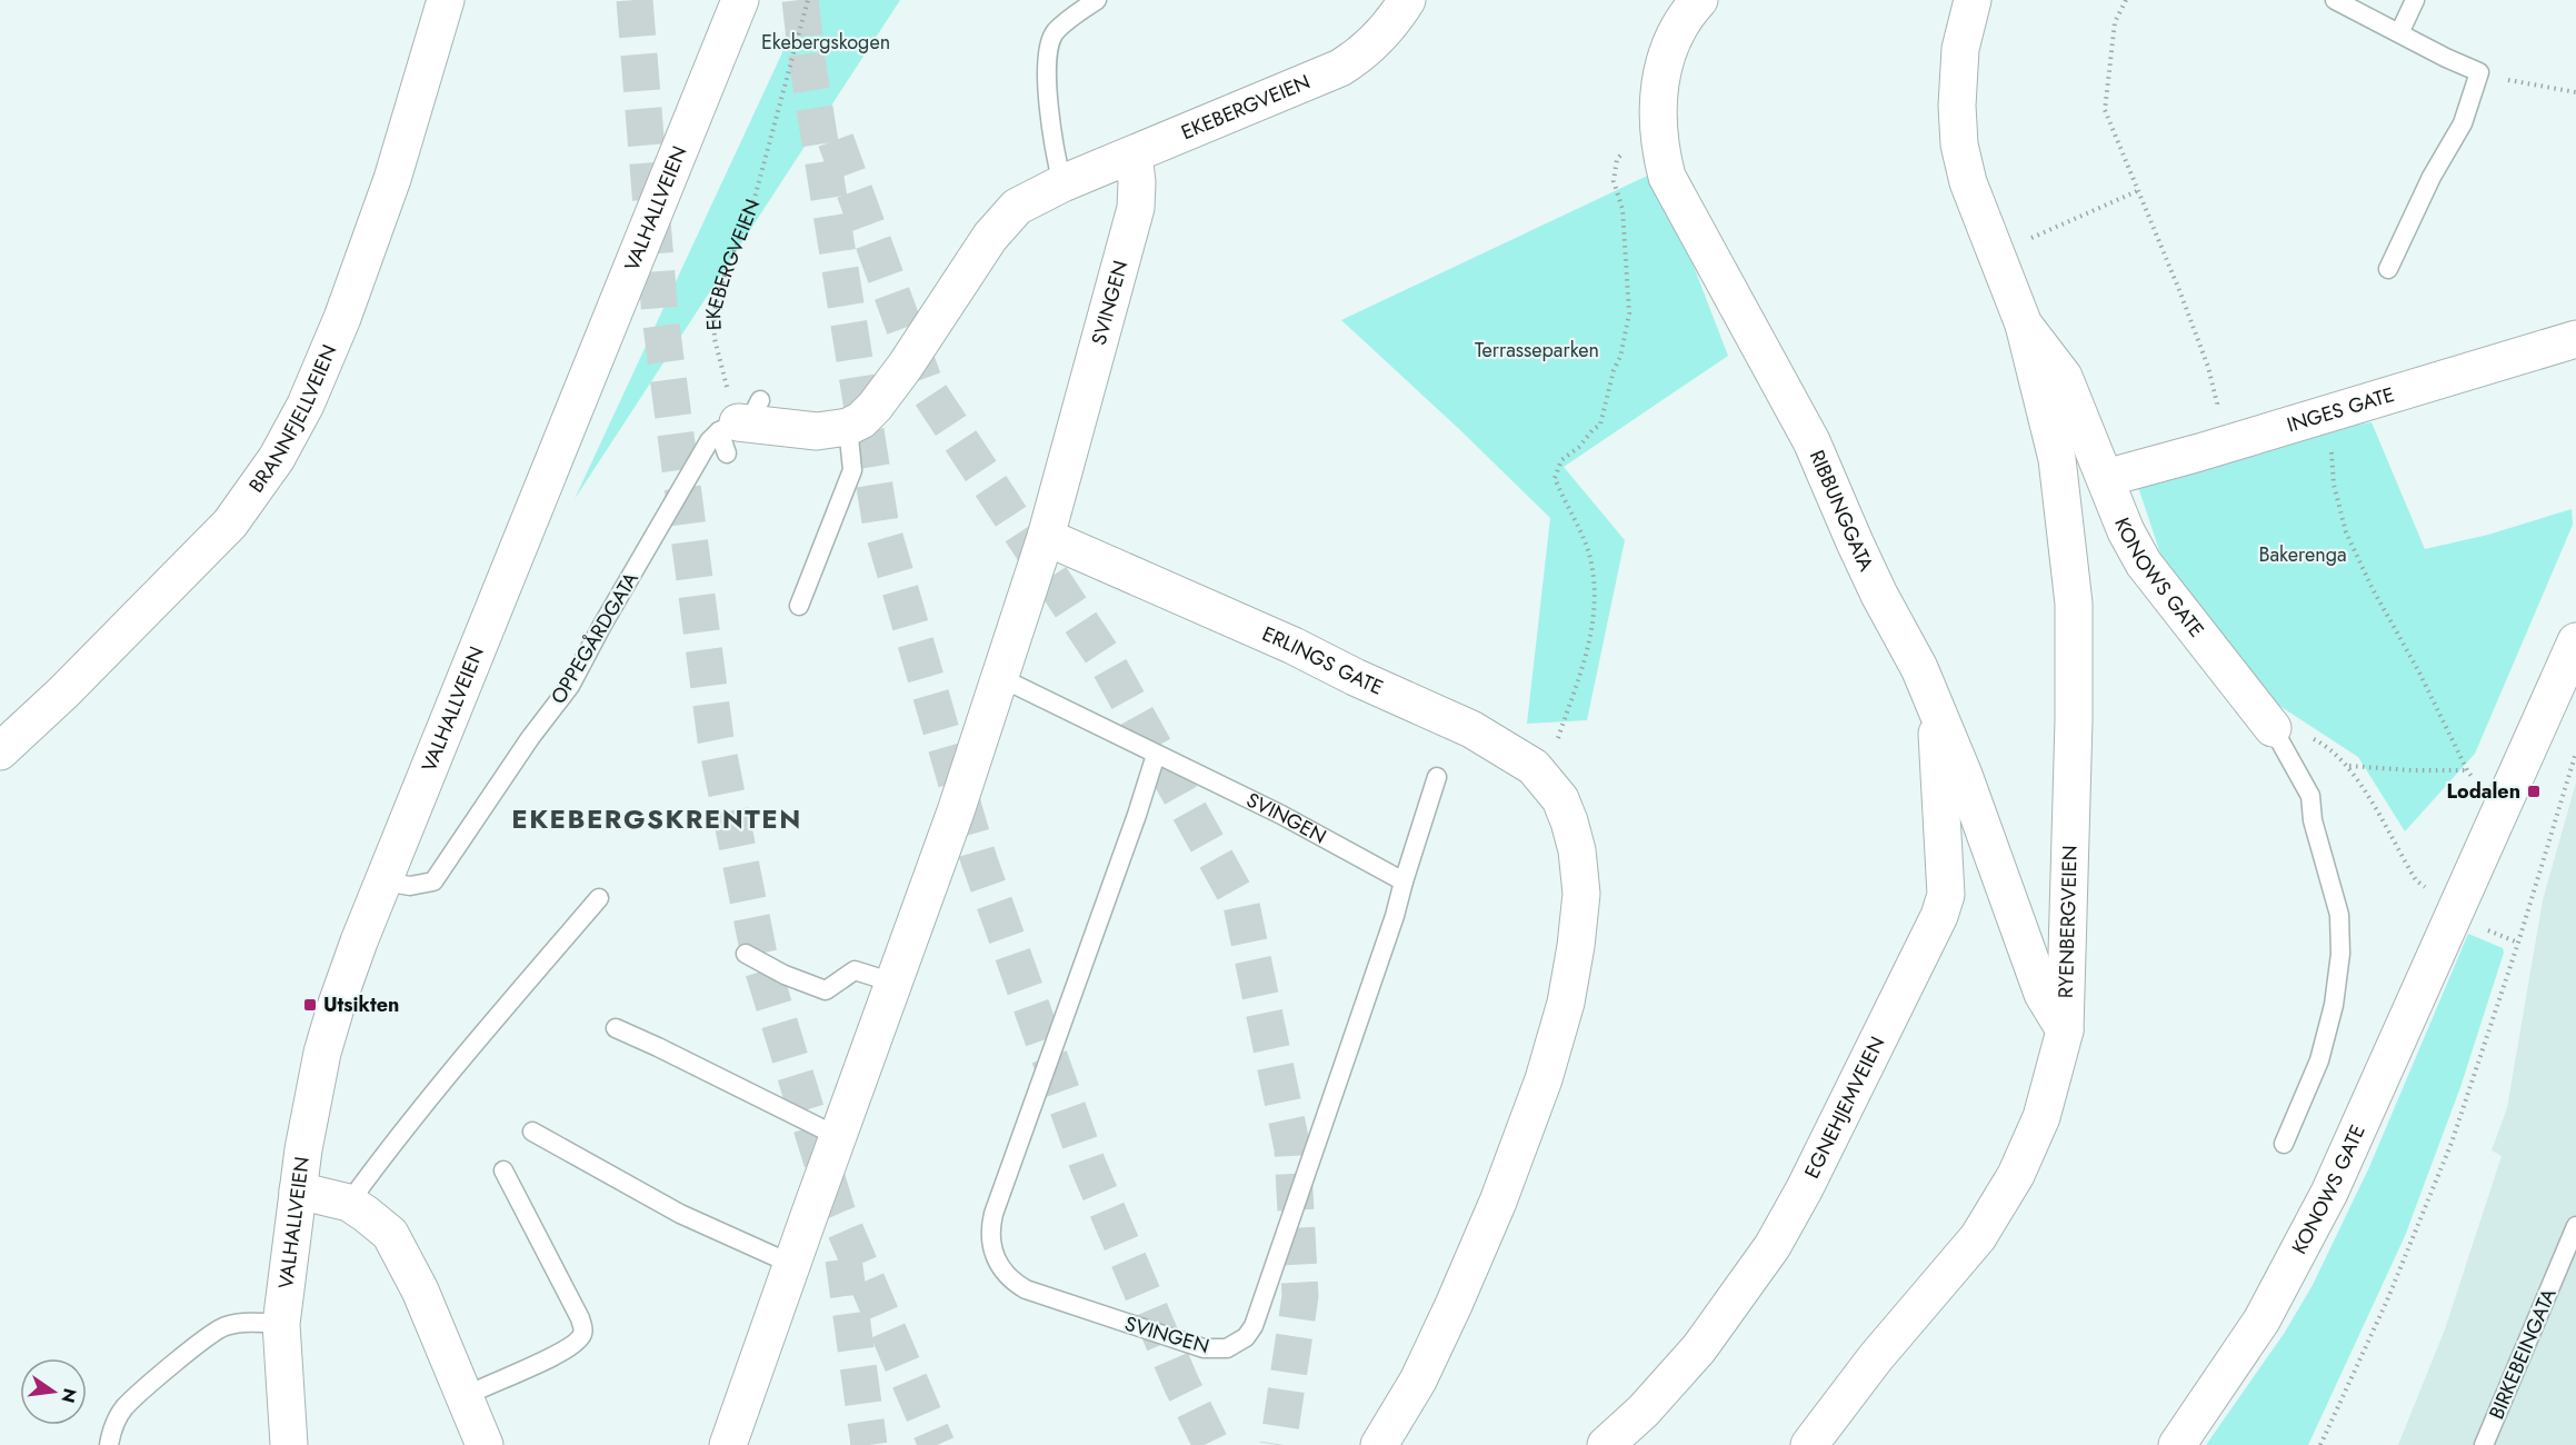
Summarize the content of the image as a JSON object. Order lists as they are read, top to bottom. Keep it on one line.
{"streets":{"street":["EKEBERGVEIEN","VALHALLVEIEN","SVINGEN","INGES GATE","BRANNFJELLVEIEN","RIBBUNGGATA","KONOWS GATE","ERLINGS GATE","RYENBERGVEIEN","EGNEHJEMVEIEN"],"lane":["OPPEGÅRDGATA","BIRKEBEINGATA"]},"crossings":[["EKEBERGVEIEN","SVINGEN"],["EKEBERGVEIEN","OPPEGÅRDGATA"],["VALHALLVEIEN","OPPEGÅRDGATA"],["SVINGEN","ERLINGS GATE"],["INGES GATE","KONOWS GATE"],["RIBBUNGGATA","RYENBERGVEIEN"],["RIBBUNGGATA","EGNEHJEMVEIEN"],["KONOWS GATE","RYENBERGVEIEN"]],"districts":["EKEBERGSKRENTEN"],"parks":["Ekebergskogen","Terrasseparken","Bakerenga"],"places":{"transit":["Lodalen","Utsikten"]},"north":"right"}
